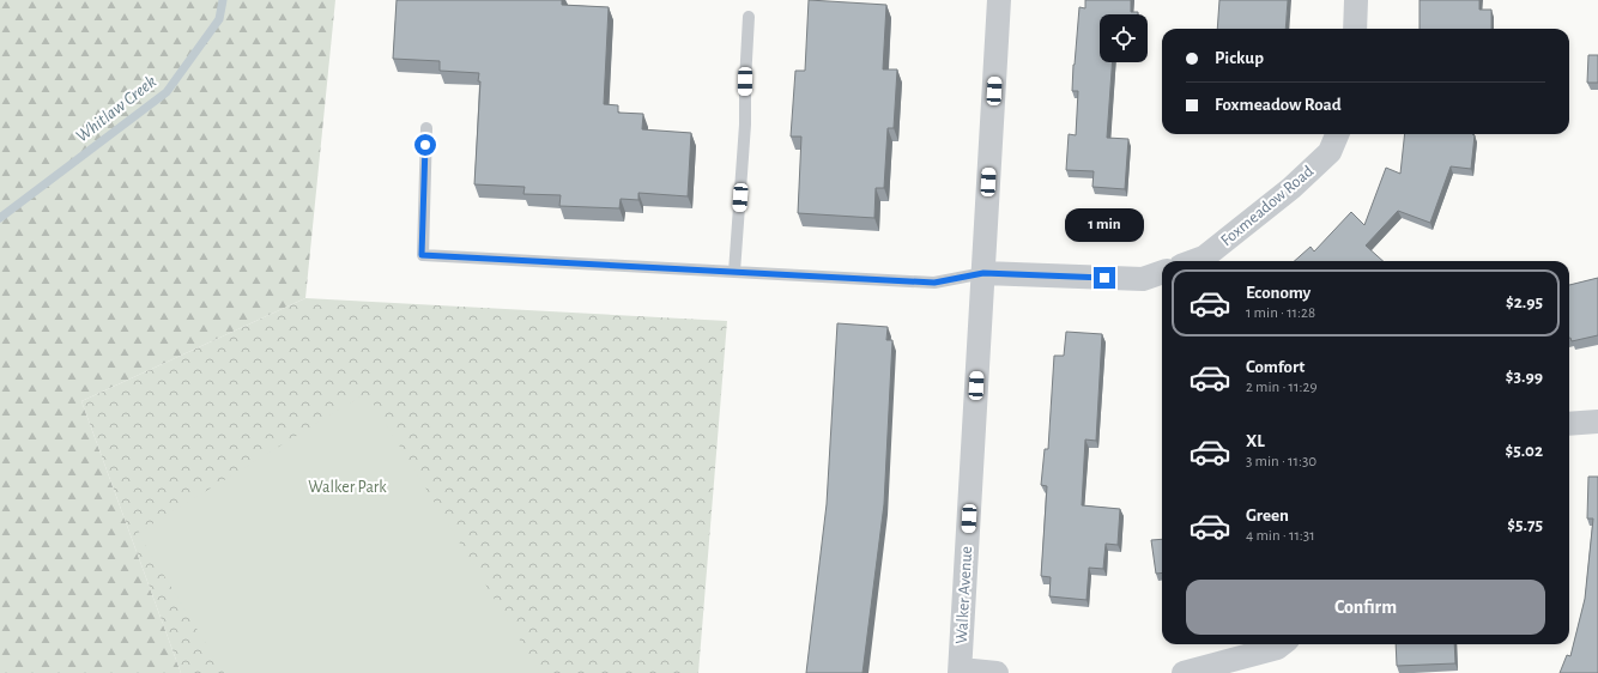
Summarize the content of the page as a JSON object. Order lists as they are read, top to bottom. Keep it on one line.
{"streets":{"street":["Foxmeadow Road","Walker Avenue"]},"water":["Whitlaw Creek"],"parks":["Walker Park"],"page":{"banner":["Pickup","Foxmeadow Road"],"bubble":"1 min","list":[{"name":"Economy","note":"1 min · 11:28","value":"$2.95"},{"name":"Comfort","note":"2 min · 11:29","value":"$3.99"},{"name":"XL","note":"3 min · 11:30","value":"$5.02"},{"name":"Green","note":"4 min · 11:31","value":"$5.75"}],"buttons":"Confirm"}}
